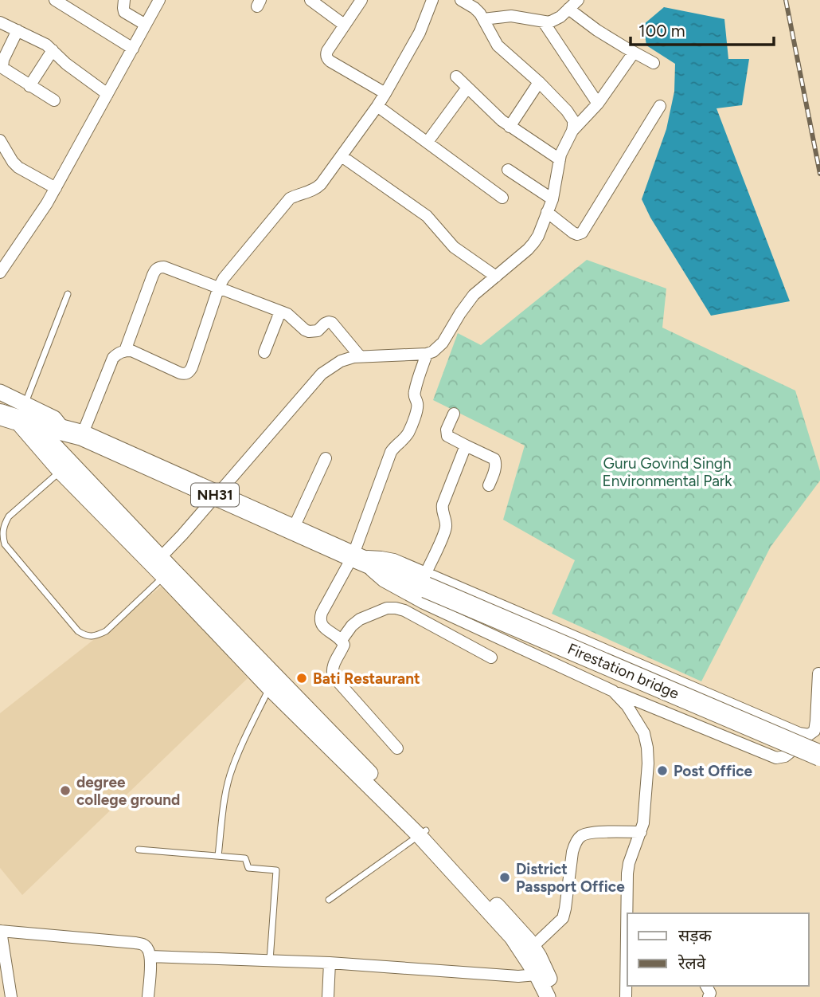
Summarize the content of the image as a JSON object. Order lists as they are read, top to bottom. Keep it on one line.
{"streets":{"highway":["NH31","Firestation bridge"]},"crossings":[["NH31","Firestation bridge"]],"parks":["Guru Govind Singh Environmental Park"],"places":["Bati Restaurant","Post Office","degree college ground","District Passport Office"],"legend":["सड़क","रेलवे"],"scale_bar":"100 m"}
